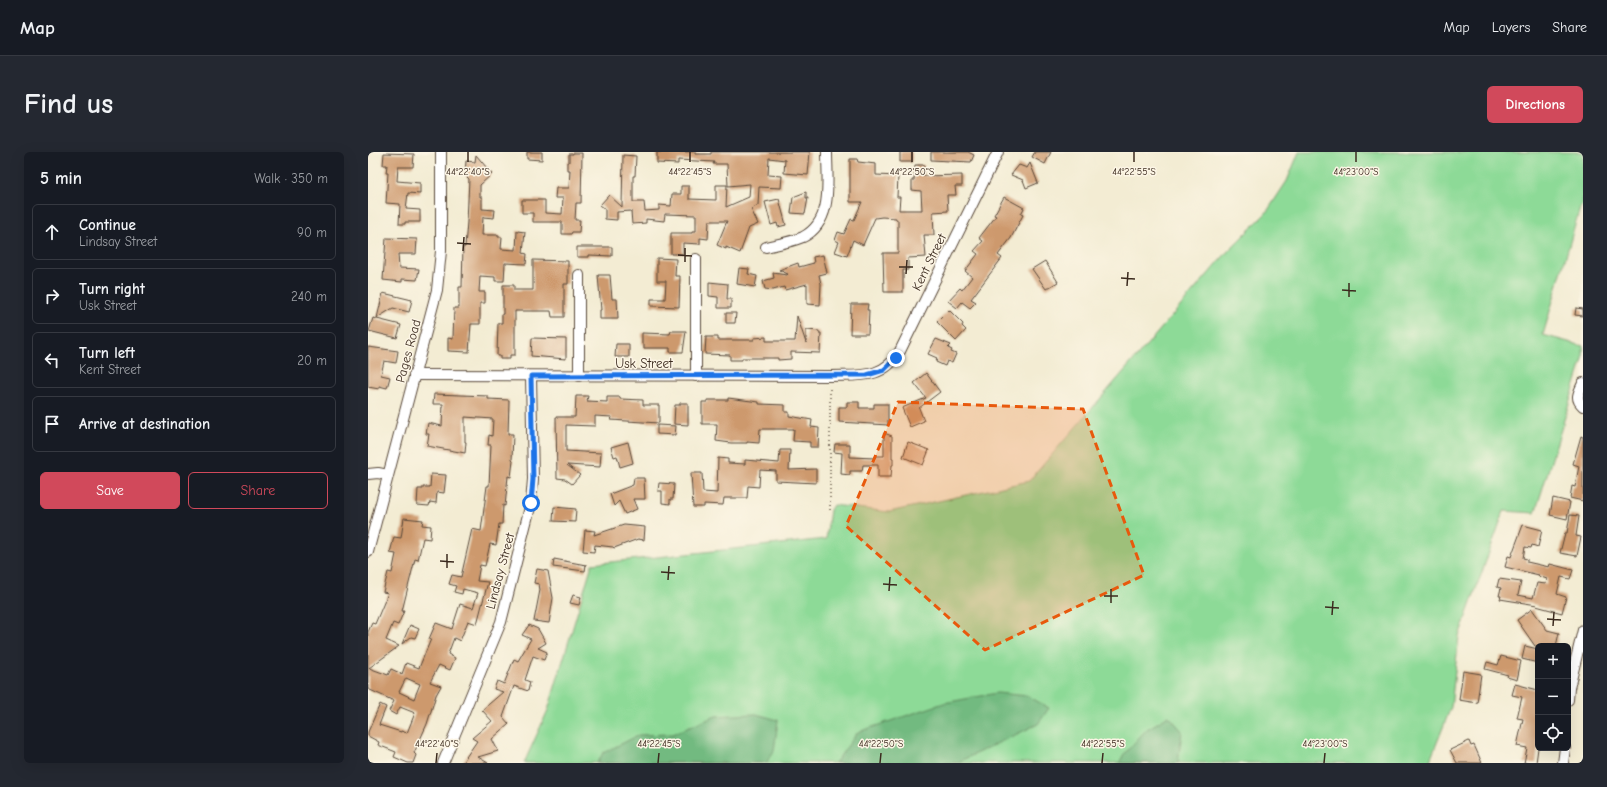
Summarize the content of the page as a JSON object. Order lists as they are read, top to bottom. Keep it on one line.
{"streets":{"street":["Kent Street","Pages Road","Usk Street","Lindsay Street"]},"crossings":[["Kent Street","Usk Street"],["Pages Road","Usk Street"],["Usk Street","Lindsay Street"]],"page":{"header":"Map","nav":["Map","Layers","Share"],"buttons":["Directions",["Save","Share"]],"title":"Find us","heading":["5 min","Walk · 350 m"],"list":[["Continue","Lindsay Street","90 m"],["Turn right","Usk Street","240 m"],["Turn left","Kent Street","20 m"],"Arrive at destination"],"map_buttons":["+","−"]},"coordinates":["44°22'40\"S","44°22'45\"S","44°22'50\"S","44°22'55\"S","44°23'00\"S"]}
